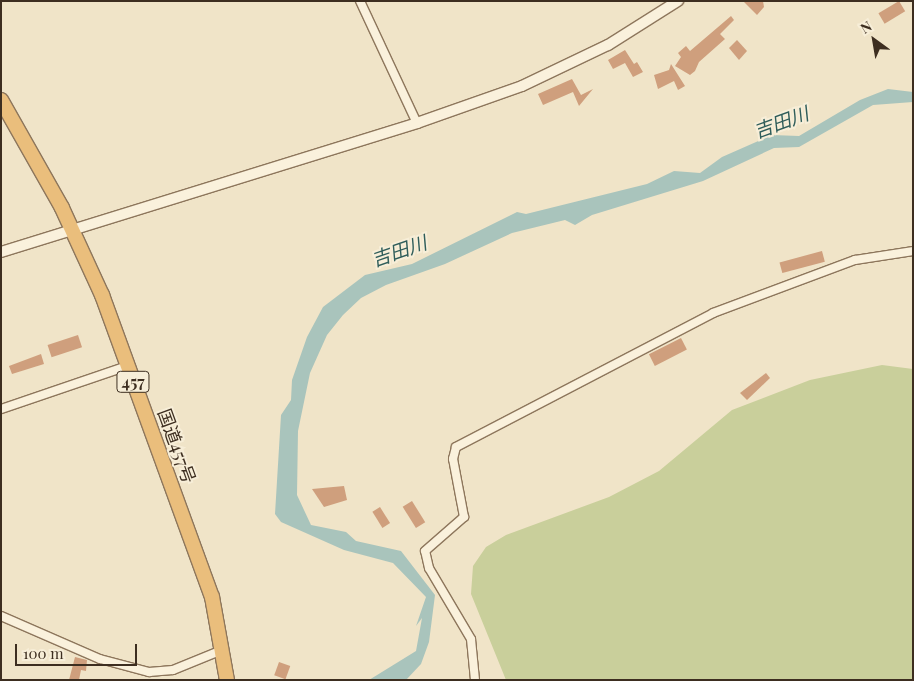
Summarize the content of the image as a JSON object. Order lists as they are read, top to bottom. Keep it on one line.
{"streets":{"highway":["457","国道457号"]},"water":["吉田川"],"scale_bar":"100 m","north":"top left"}
